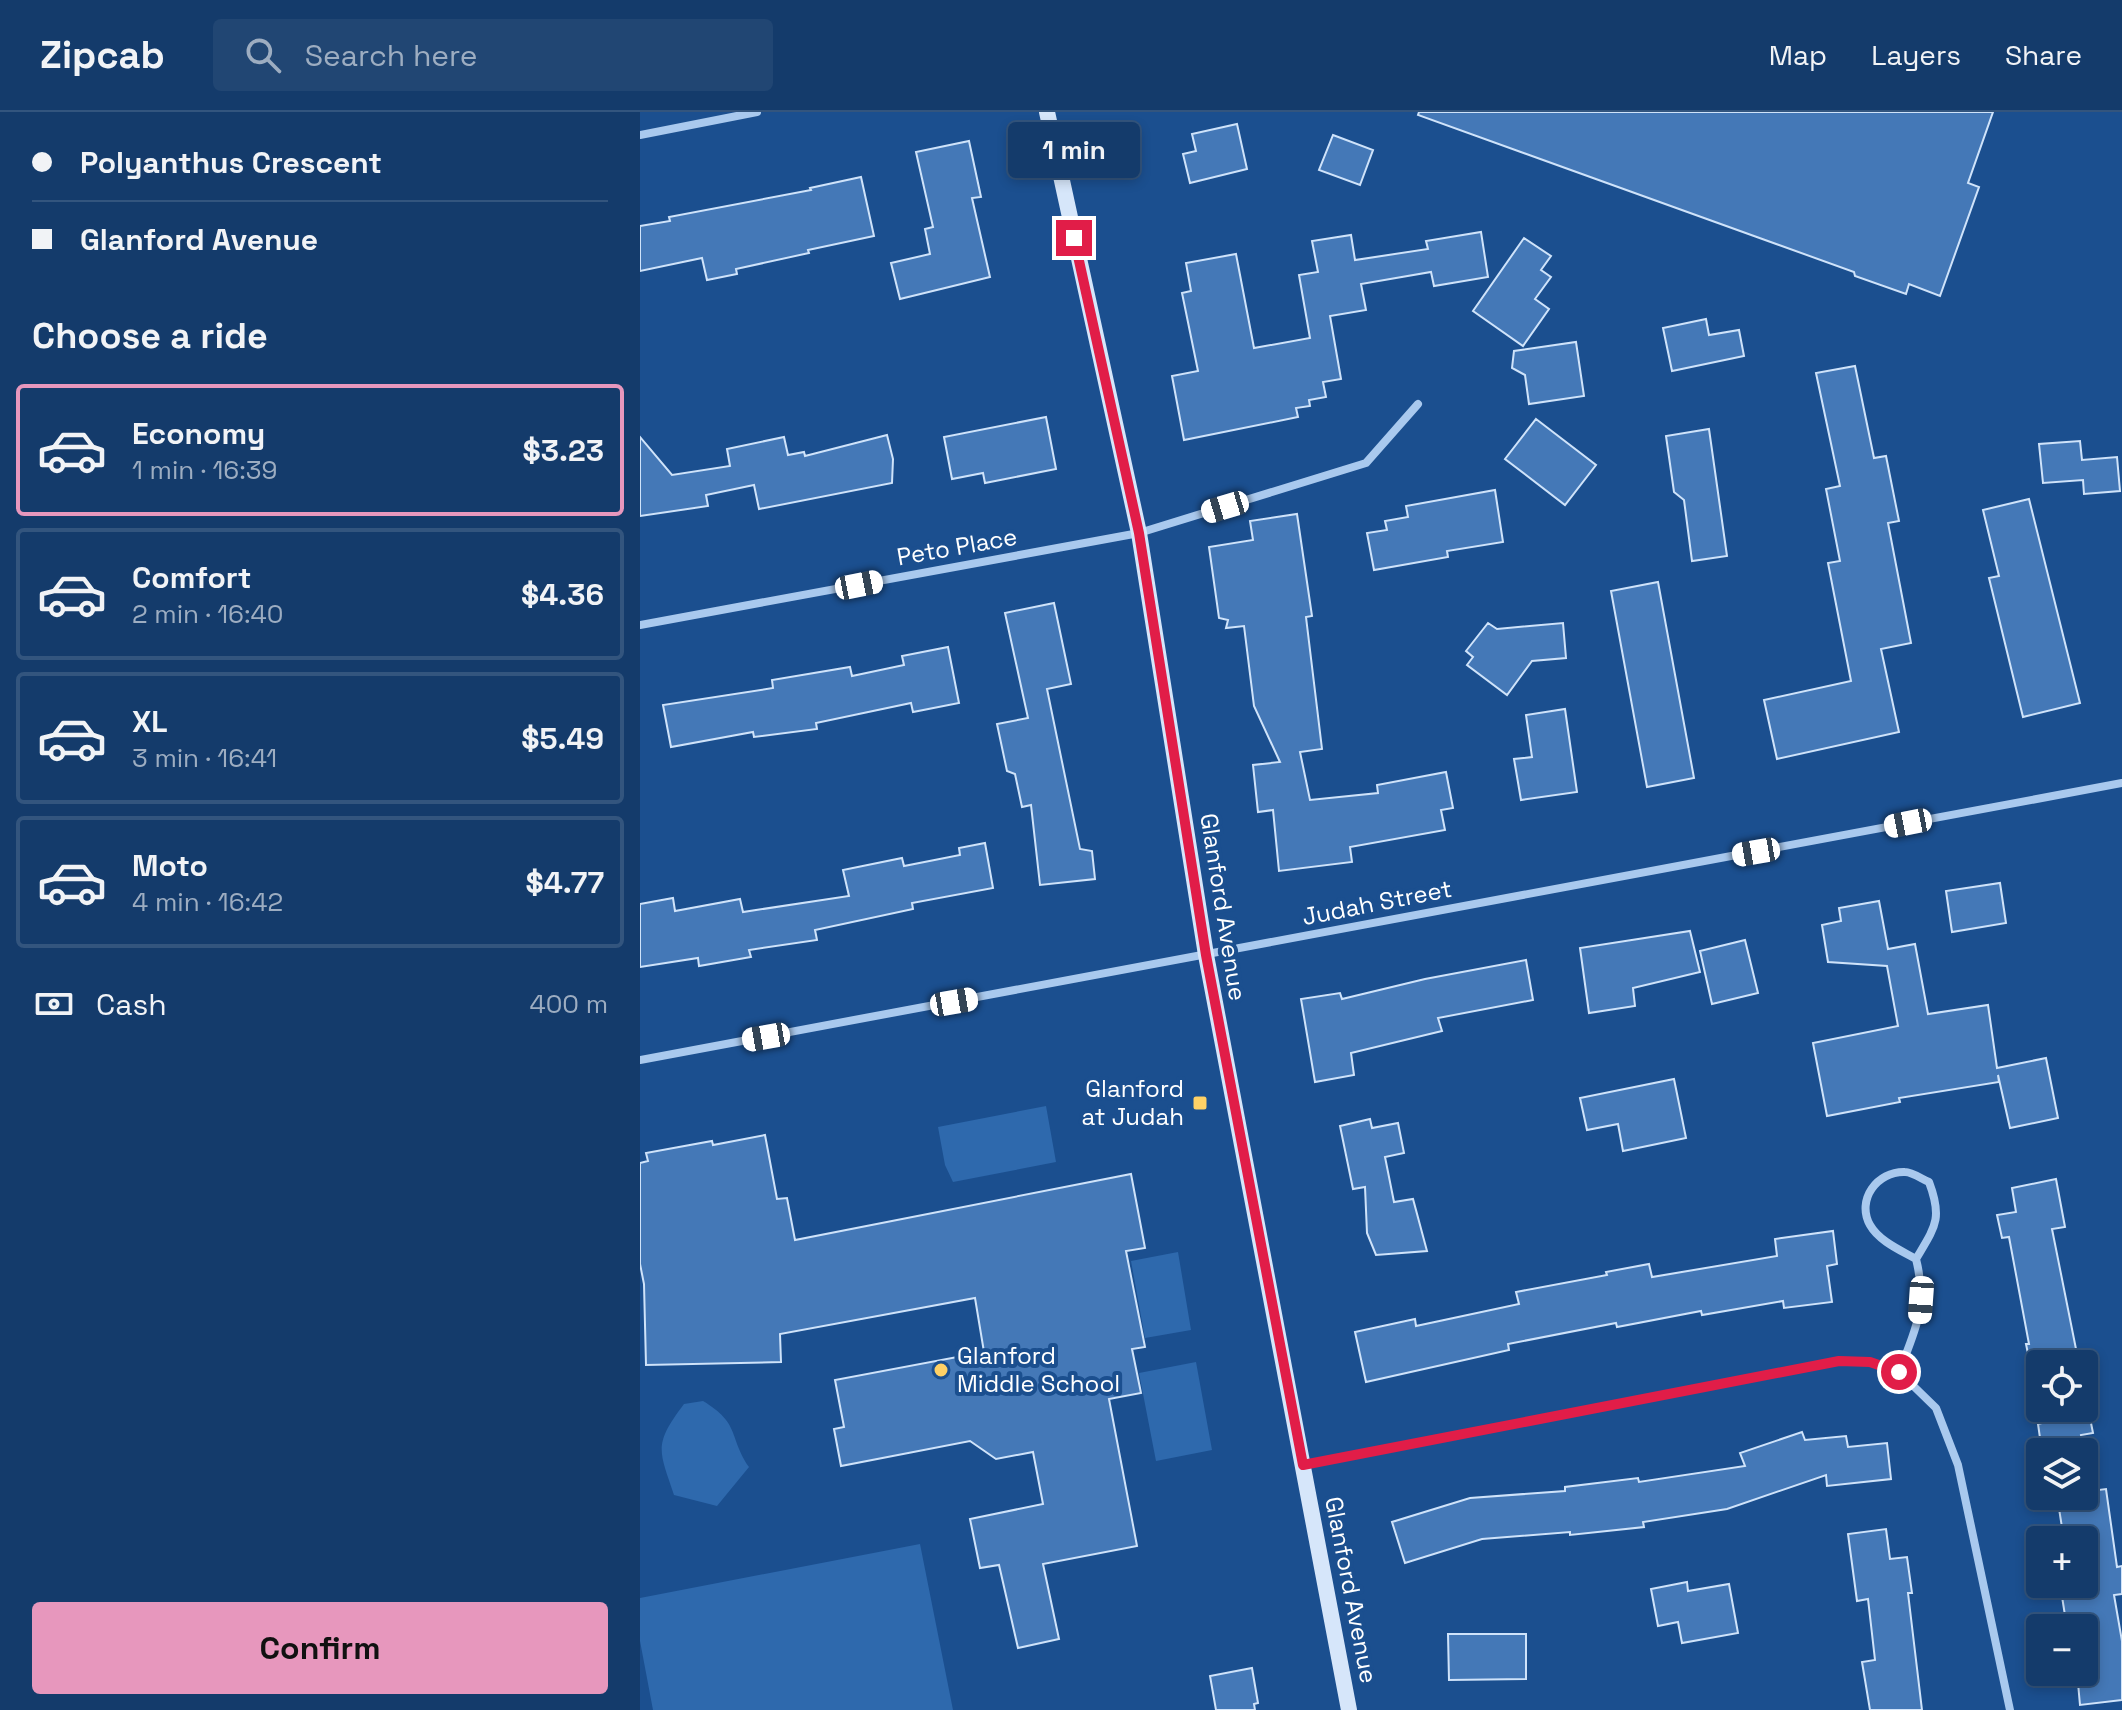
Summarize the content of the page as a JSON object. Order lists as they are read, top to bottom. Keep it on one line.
{"streets":{"main road":["Glanford Avenue"],"street":["Peto Place","Judah Street"]},"crossings":[["Peto Place","Glanford Avenue"],["Judah Street","Glanford Avenue"]],"places":{"transit":["Glanford at Judah"],"other":["Glanford Middle School"]},"page":{"header":"Zipcab","search":"Search here","nav":["Map","Layers","Share"],"banner":["Polyanthus Crescent","Glanford Avenue"],"bubble":"1 min","heading":"Choose a ride","list":[{"name":"Economy","note":"1 min · 16:39","value":"$3.23"},{"name":"Comfort","note":"2 min · 16:40","value":"$4.36"},{"name":"XL","note":"3 min · 16:41","value":"$5.49"},{"name":"Moto","note":"4 min · 16:42","value":"$4.77"}],"pay":["Cash","400 m"],"map_buttons":["+","−"],"buttons":"Confirm"}}
